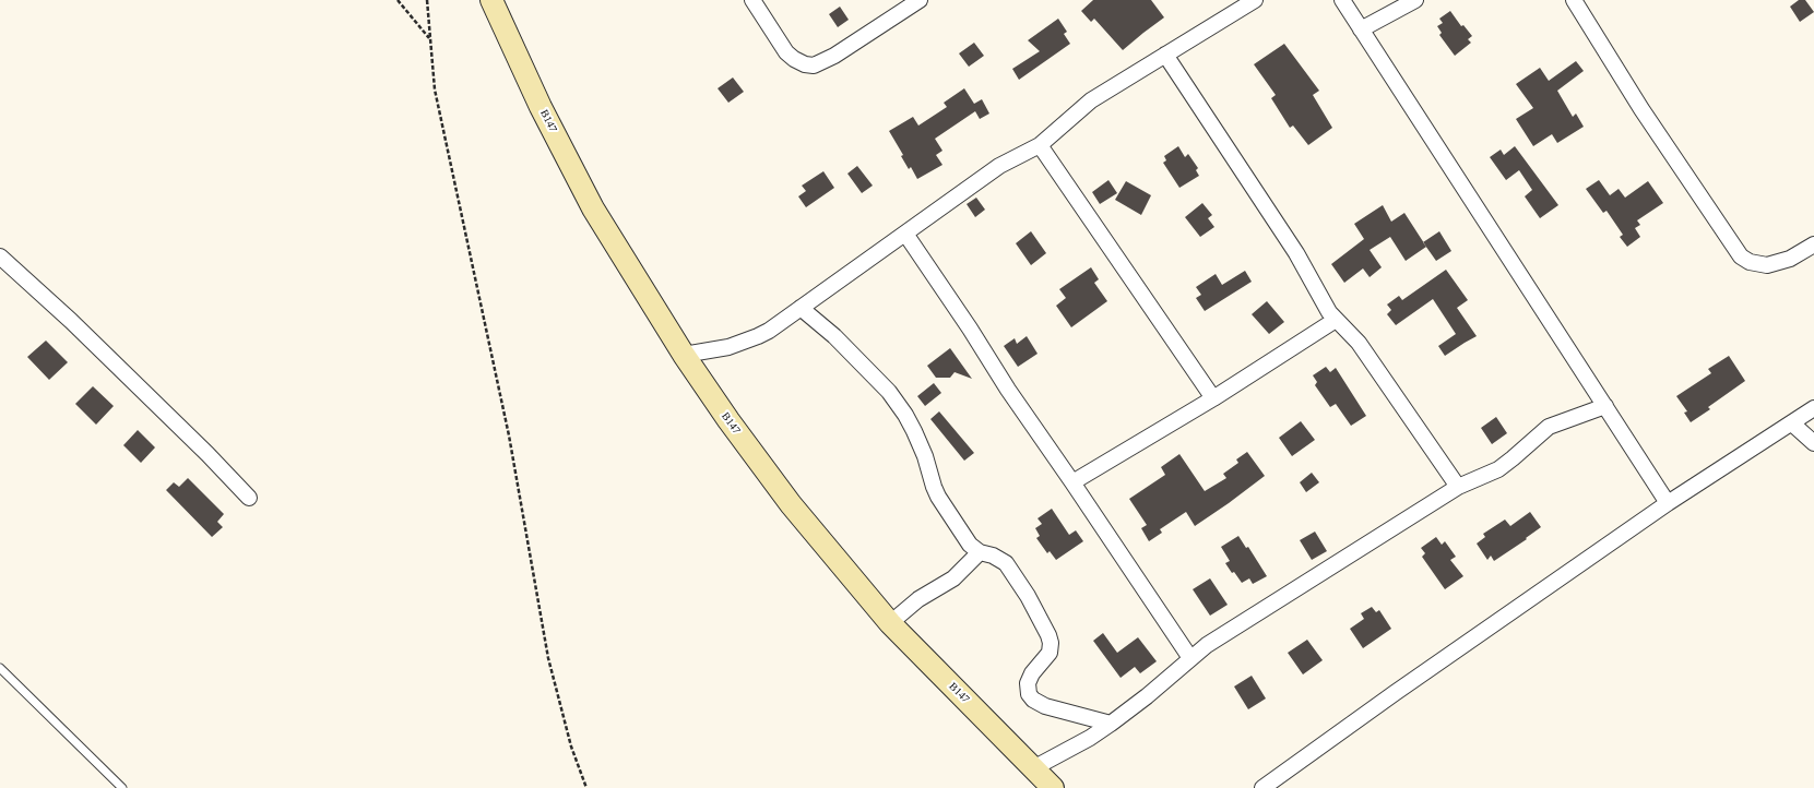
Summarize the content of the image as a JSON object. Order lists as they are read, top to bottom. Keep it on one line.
{"streets":{"main road":["B147"]}}
